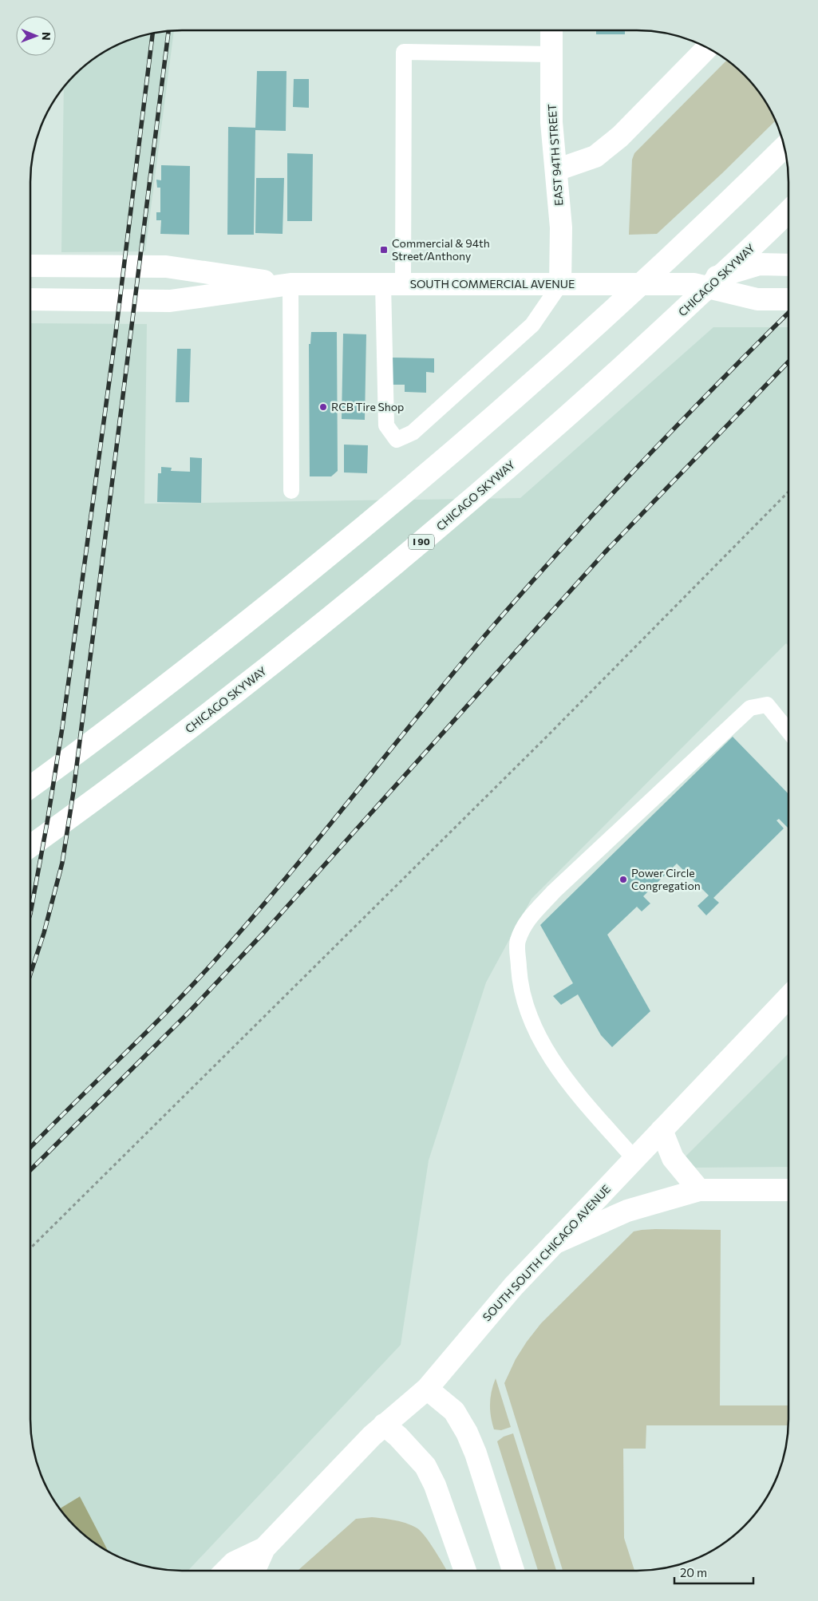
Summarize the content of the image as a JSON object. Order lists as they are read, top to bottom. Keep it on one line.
{"streets":{"main road":["EAST 94TH STREET","CHICAGO SKYWAY","SOUTH COMMERCIAL AVENUE","I 90","SOUTH SOUTH CHICAGO AVENUE"]},"crossings":[["EAST 94TH STREET","SOUTH COMMERCIAL AVENUE"]],"places":{"transit":["Commercial & 94th Street/Anthony"],"other":["RCB Tire Shop","Power Circle Congregation"]},"scale_bar":"20 m","north":"right"}
